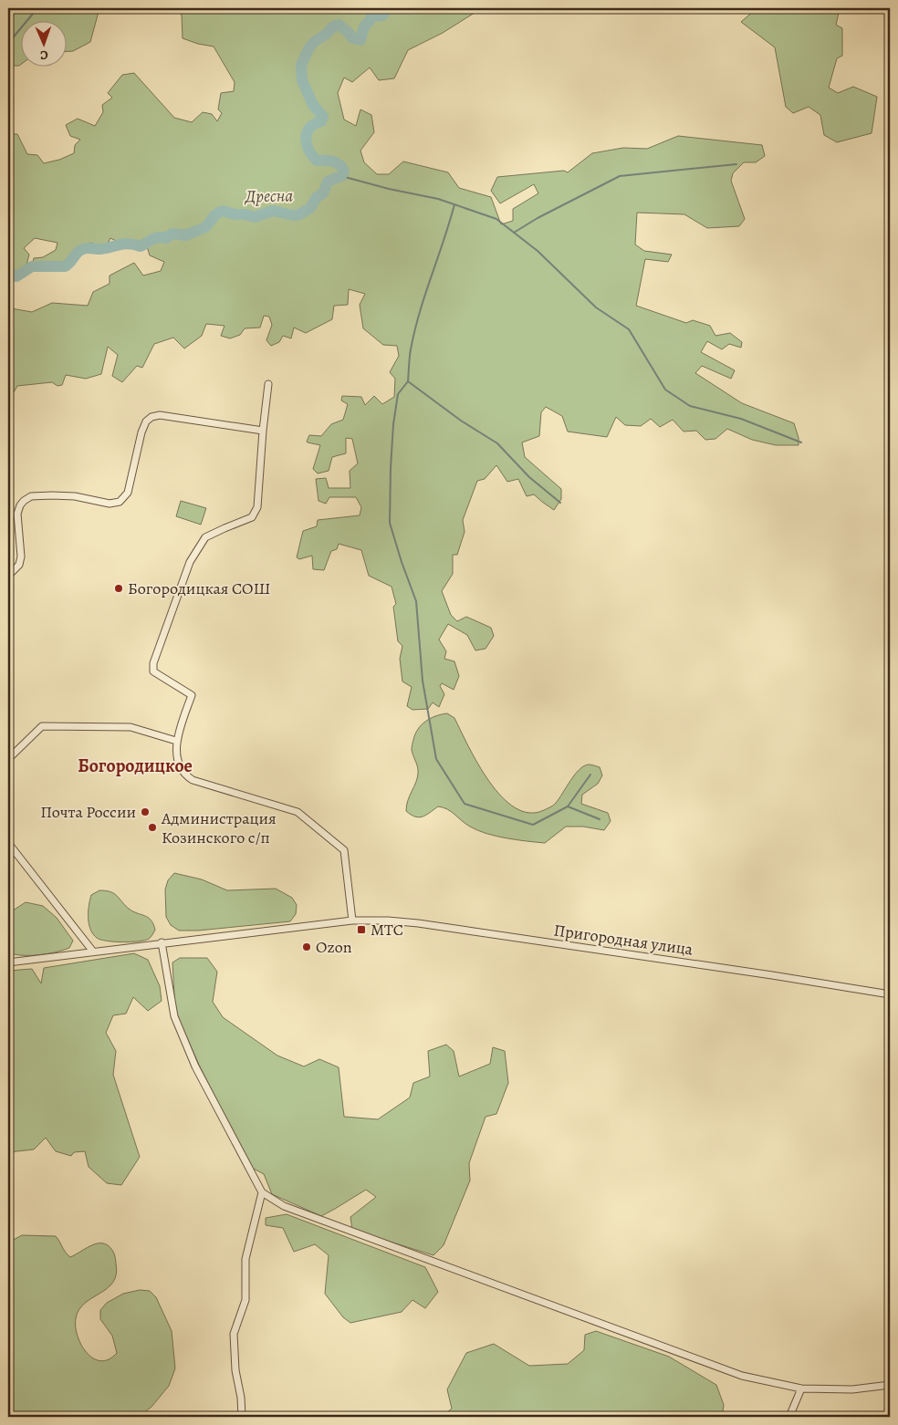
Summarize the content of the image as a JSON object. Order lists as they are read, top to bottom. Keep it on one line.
{"streets":{"street":["Пригородная улица"]},"districts":["Богородицкое"],"water":["Дресна"],"places":{"other":["Богородицкая СОШ","Почта России","Администрация Козинского с/п","Ozon"],"transit":["МТС"]},"north":"bottom"}
